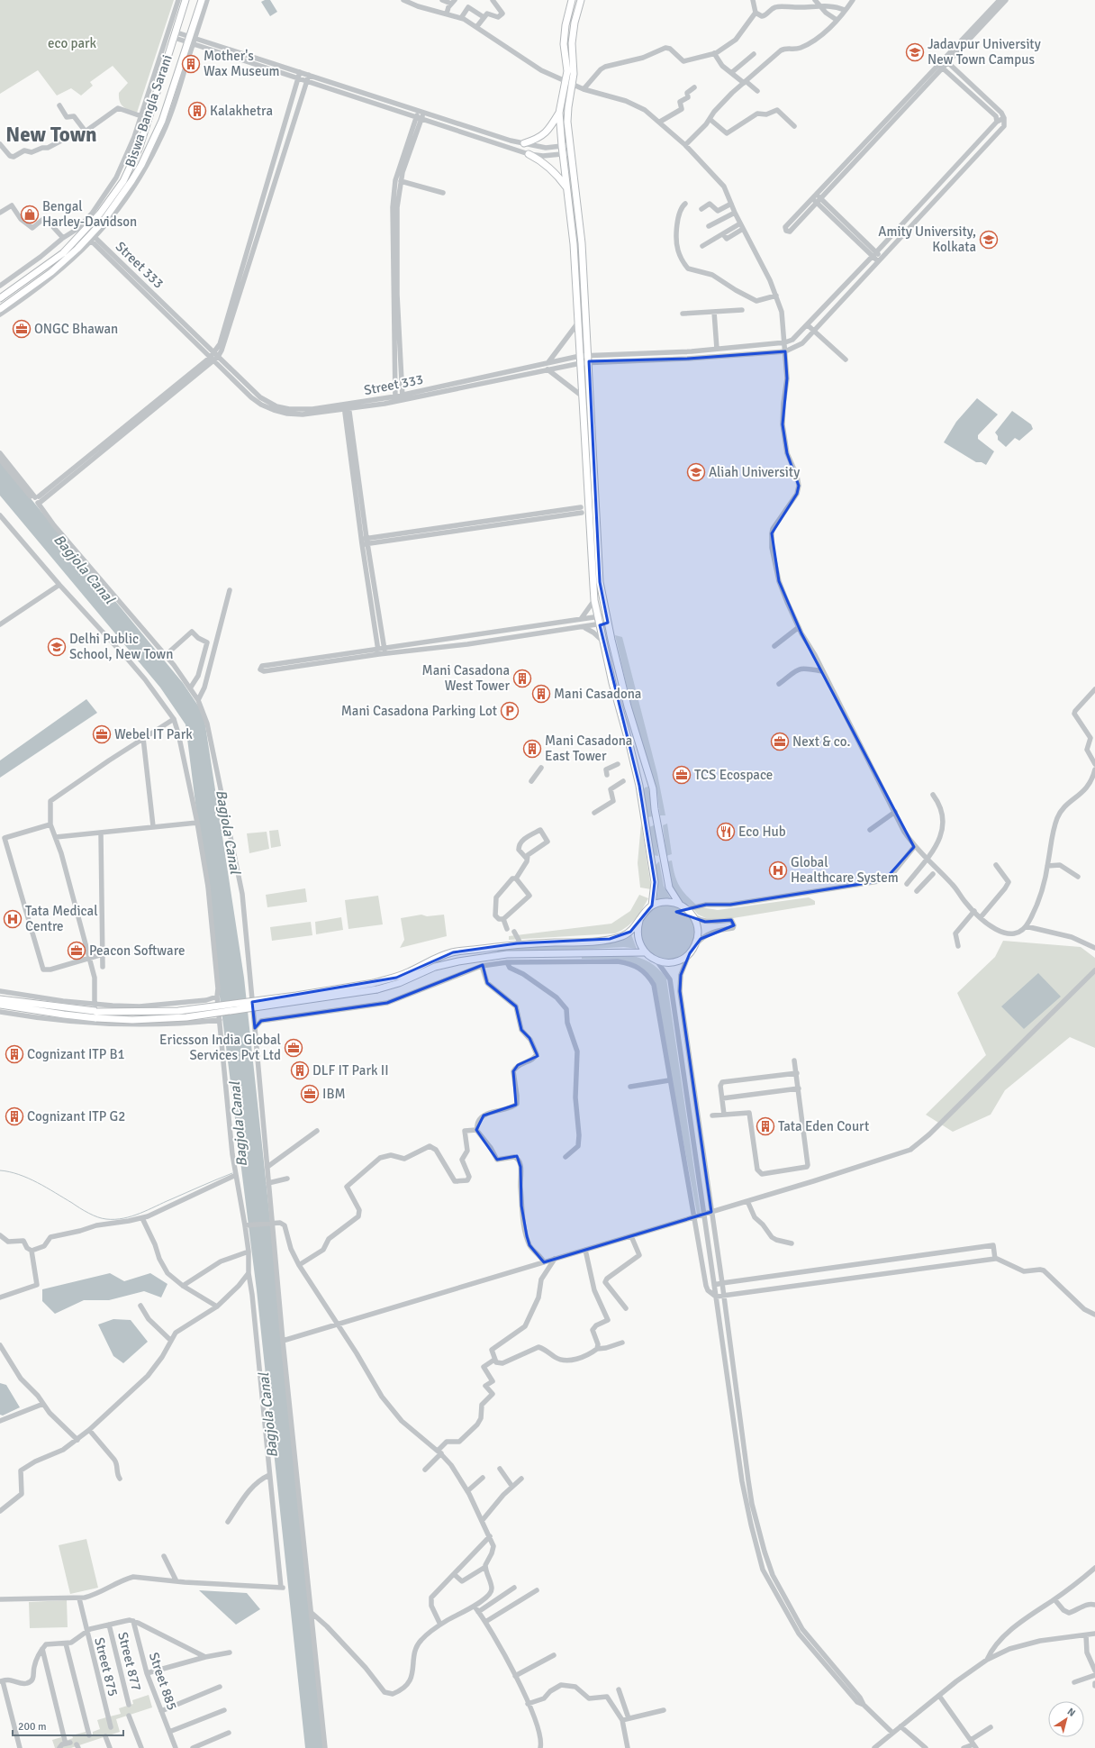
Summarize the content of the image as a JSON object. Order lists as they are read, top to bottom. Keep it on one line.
{"streets":{"main road":["Biswa Bangla Sarani"],"street":["Street 333","Street 877","Street 875","Street 885"]},"districts":["New Town"],"water":["Bagjola Canal"],"parks":["eco park"],"places":{"school or university":["Jadavpur University New Town Campus","Amity University, Kolkata","Aliah University","Delhi Public School, New Town"],"building":["Mother's Wax Museum","Kalakhetra","Mani Casadona West Tower","Mani Casadona","Mani Casadona East Tower","Cognizant ITP B1","DLF IT Park II","Cognizant ITP G2","Tata Eden Court"],"shop":["Bengal Harley-Davidson"],"office":["ONGC Bhawan","Webel IT Park","Next & co.","TCS Ecospace","Peacon Software","Ericsson India Global Services Pvt Ltd","IBM"],"parking":["Mani Casadona Parking Lot"],"restaurant":["Eco Hub"],"hospital":["Global Healthcare System","Tata Medical Centre"]},"scale_bar":"200 m","north":"top right"}
